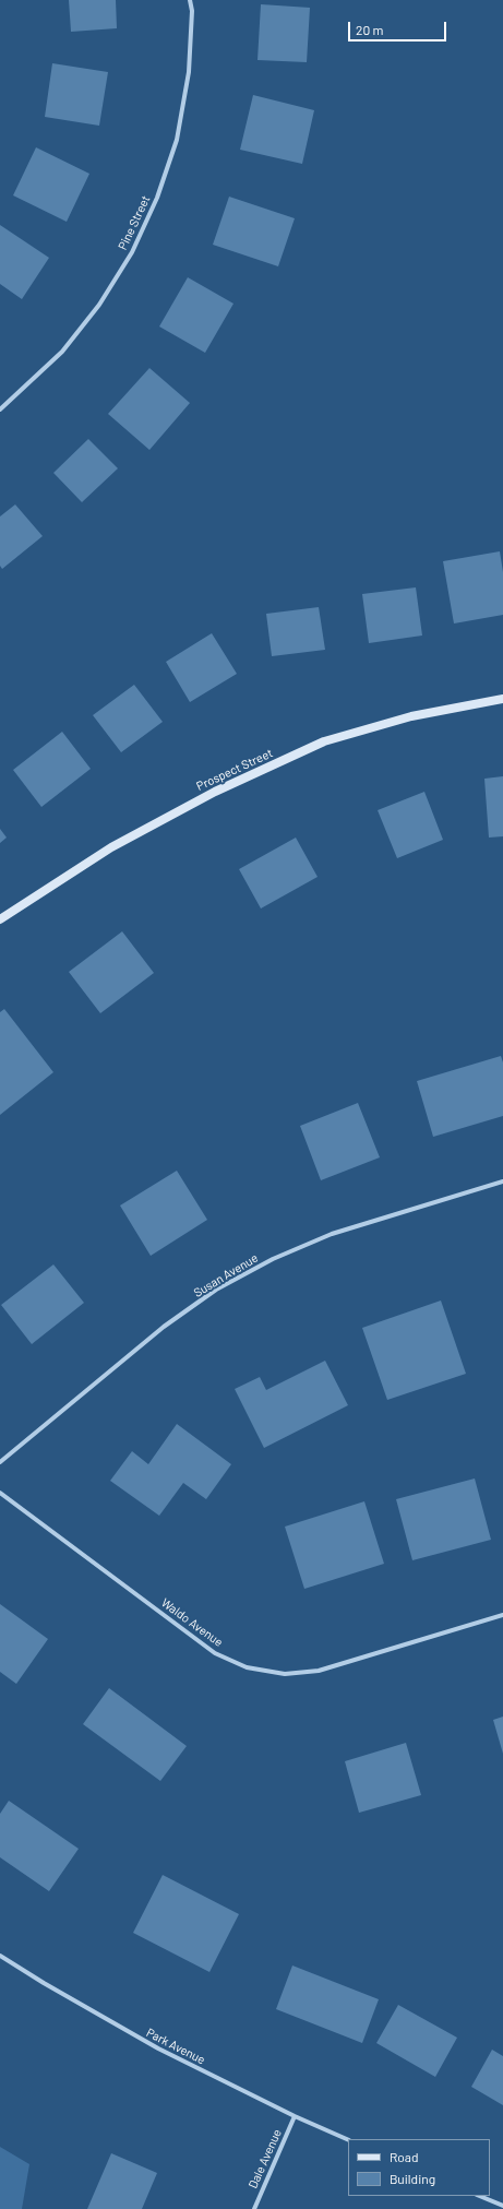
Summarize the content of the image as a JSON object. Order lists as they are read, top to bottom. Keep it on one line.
{"streets":{"main road":["Prospect Street"],"street":["Pine Street","Susan Avenue","Waldo Avenue","Park Avenue","Dale Avenue"]},"crossings":[["Park Avenue","Dale Avenue"]],"legend":["Road","Building"],"scale_bar":"20 m"}
